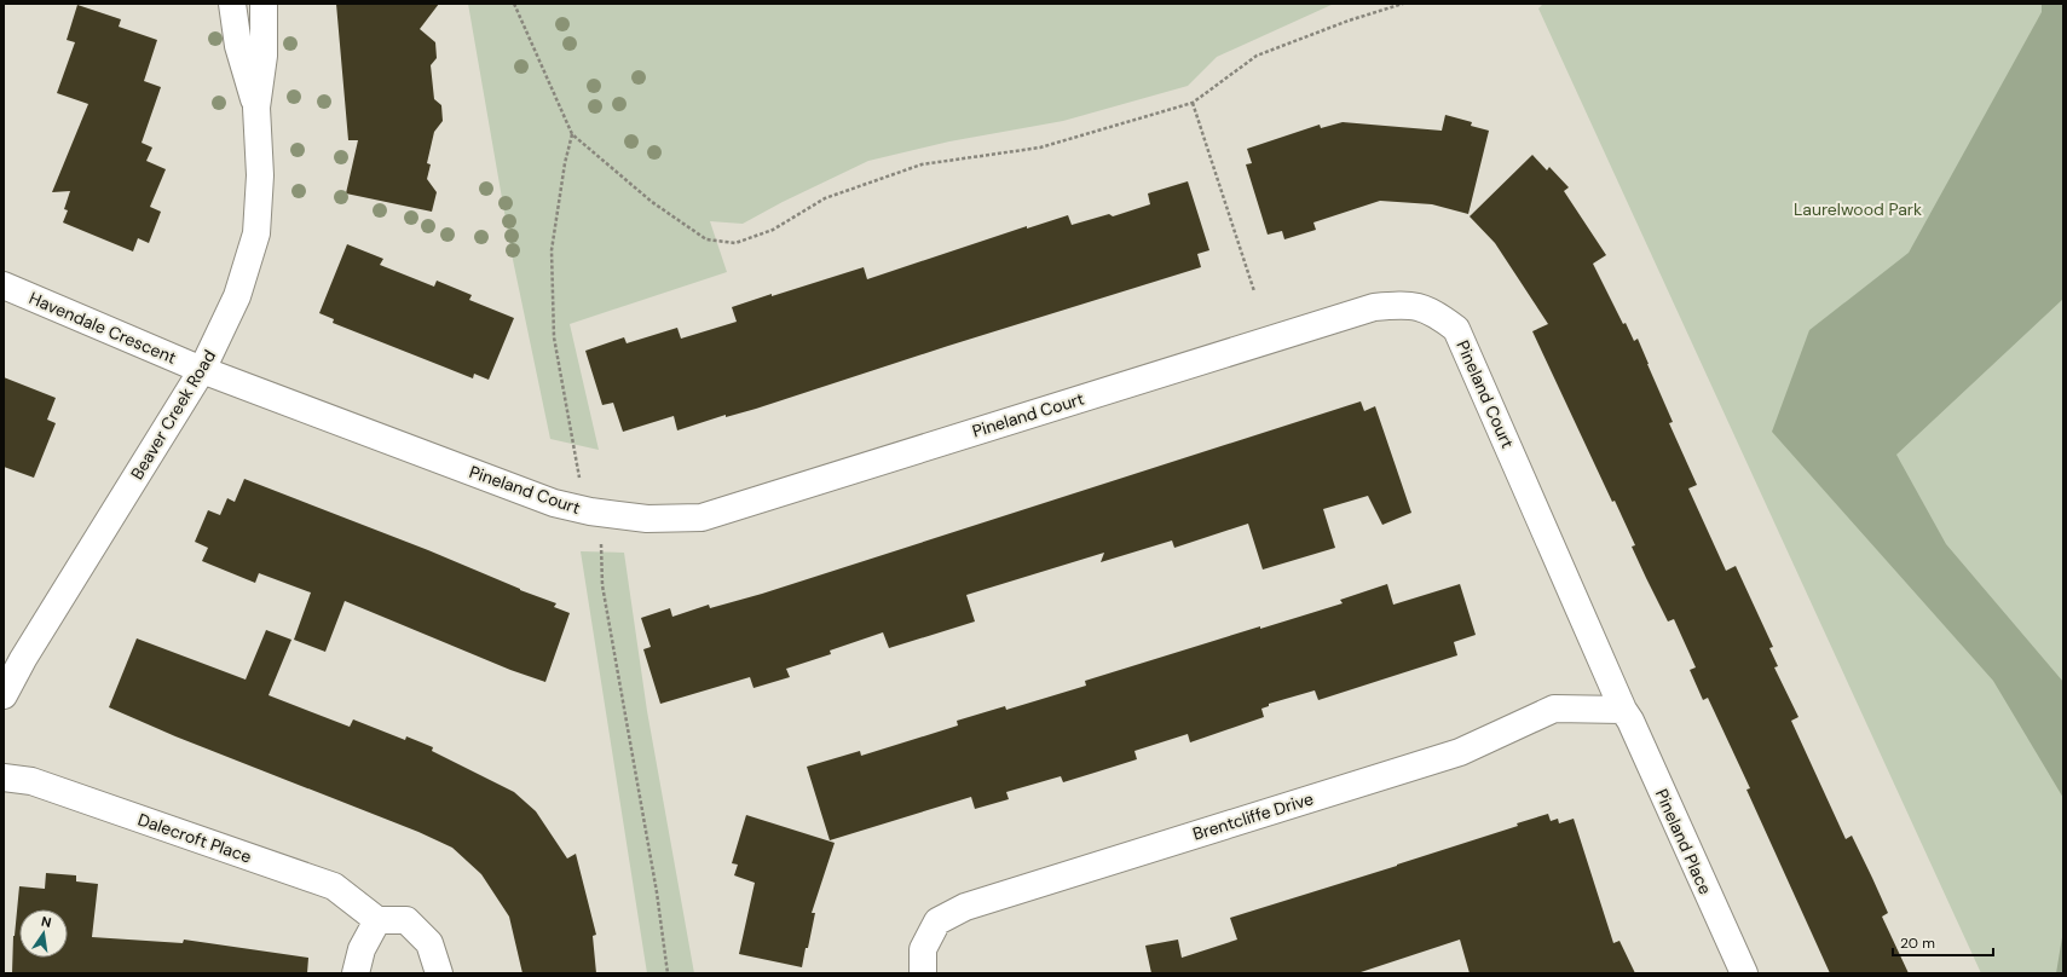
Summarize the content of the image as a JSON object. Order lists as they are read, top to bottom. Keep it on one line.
{"streets":{"street":["Havendale Crescent","Pineland Court","Beaver Creek Road","Brentcliffe Drive","Dalecroft Place","Pineland Place"]},"crossings":[["Havendale Crescent","Pineland Court"],["Havendale Crescent","Beaver Creek Road"],["Pineland Court","Beaver Creek Road"],["Pineland Court","Brentcliffe Drive"],["Pineland Court","Pineland Place"],["Brentcliffe Drive","Pineland Place"]],"parks":["Laurelwood Park"],"scale_bar":"20 m","north":"top"}
